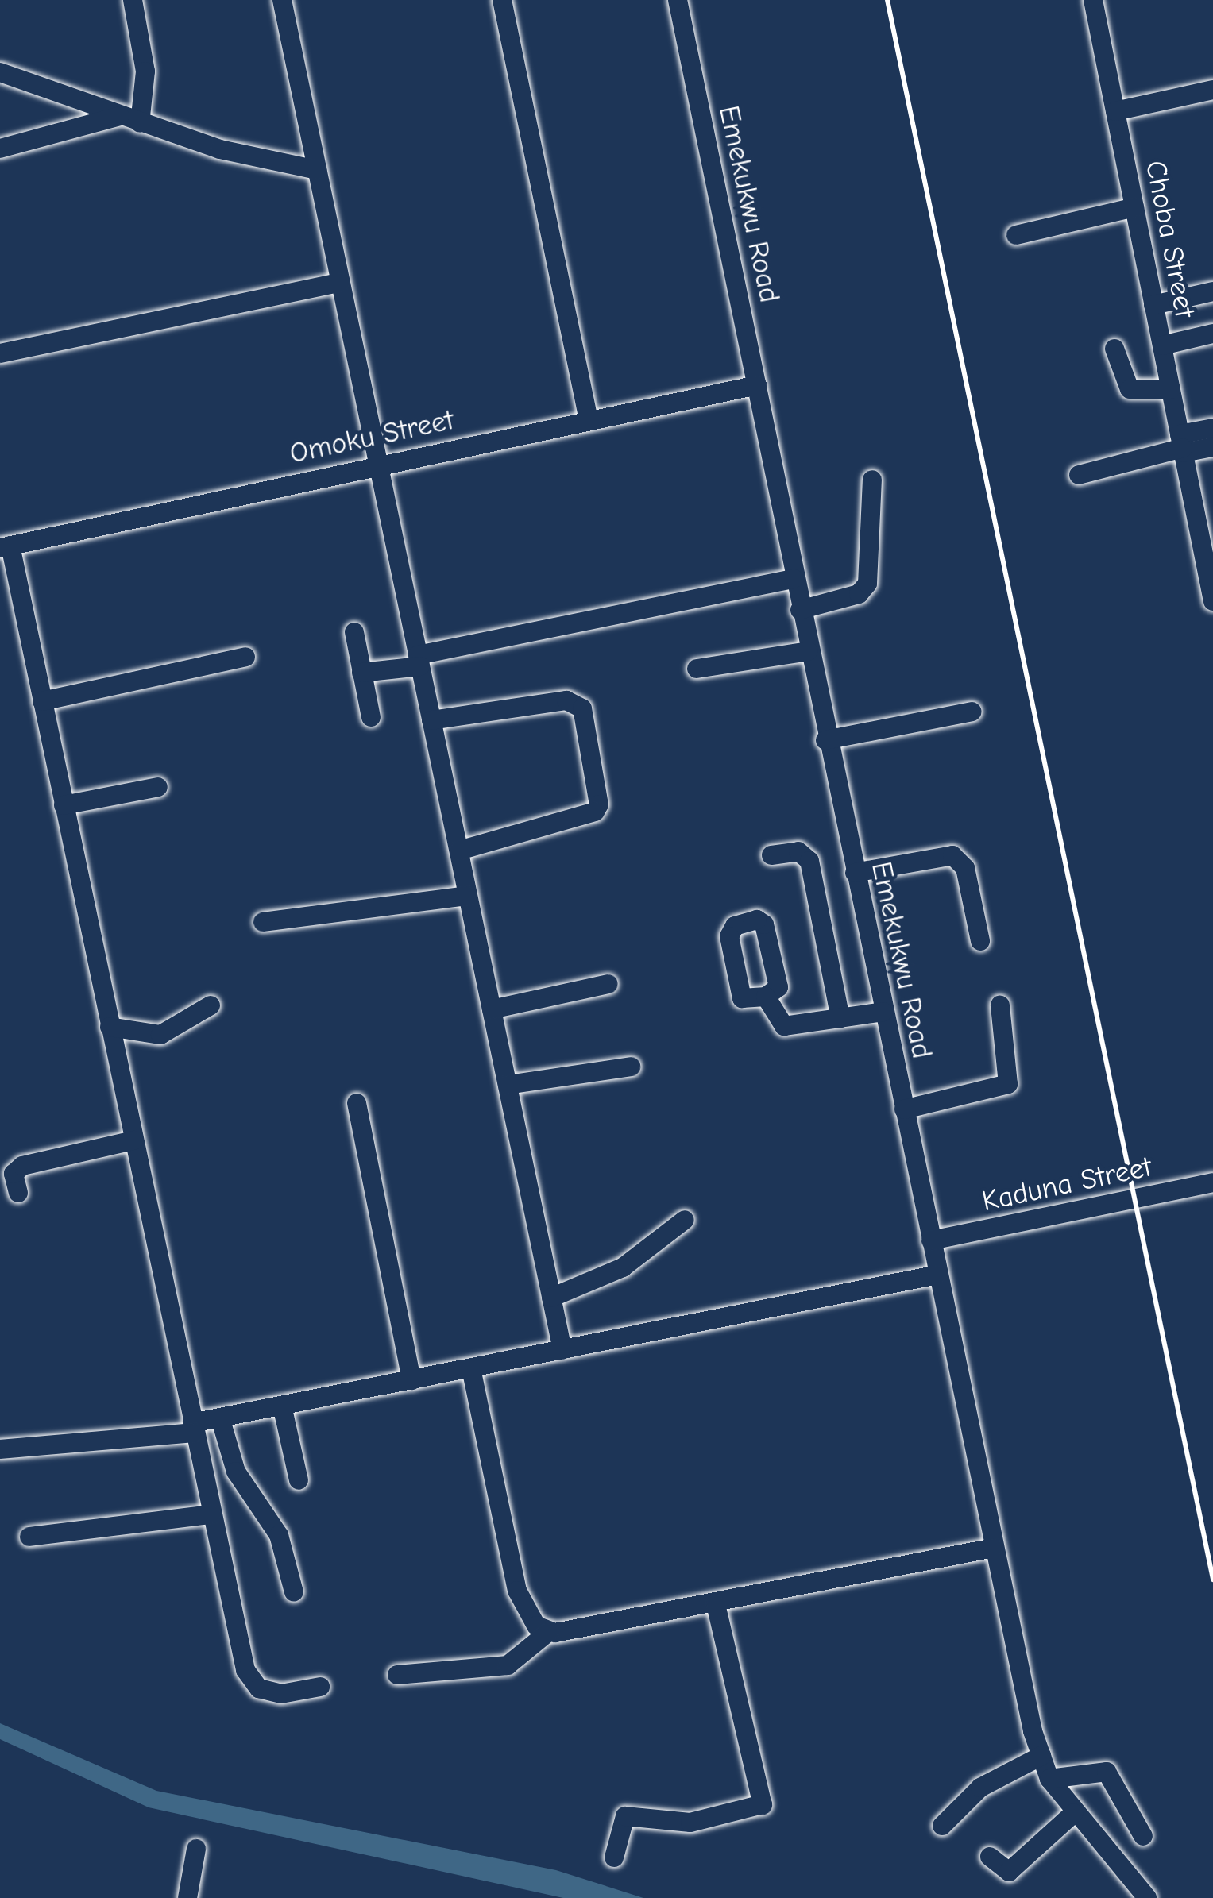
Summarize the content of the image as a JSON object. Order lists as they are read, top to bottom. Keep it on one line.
{"streets":{"street":["Emekukwu Road","Choba Street","Omoku Street","Kaduna Street"]},"crossings":[["Emekukwu Road","Omoku Street"],["Emekukwu Road","Kaduna Street"]]}
